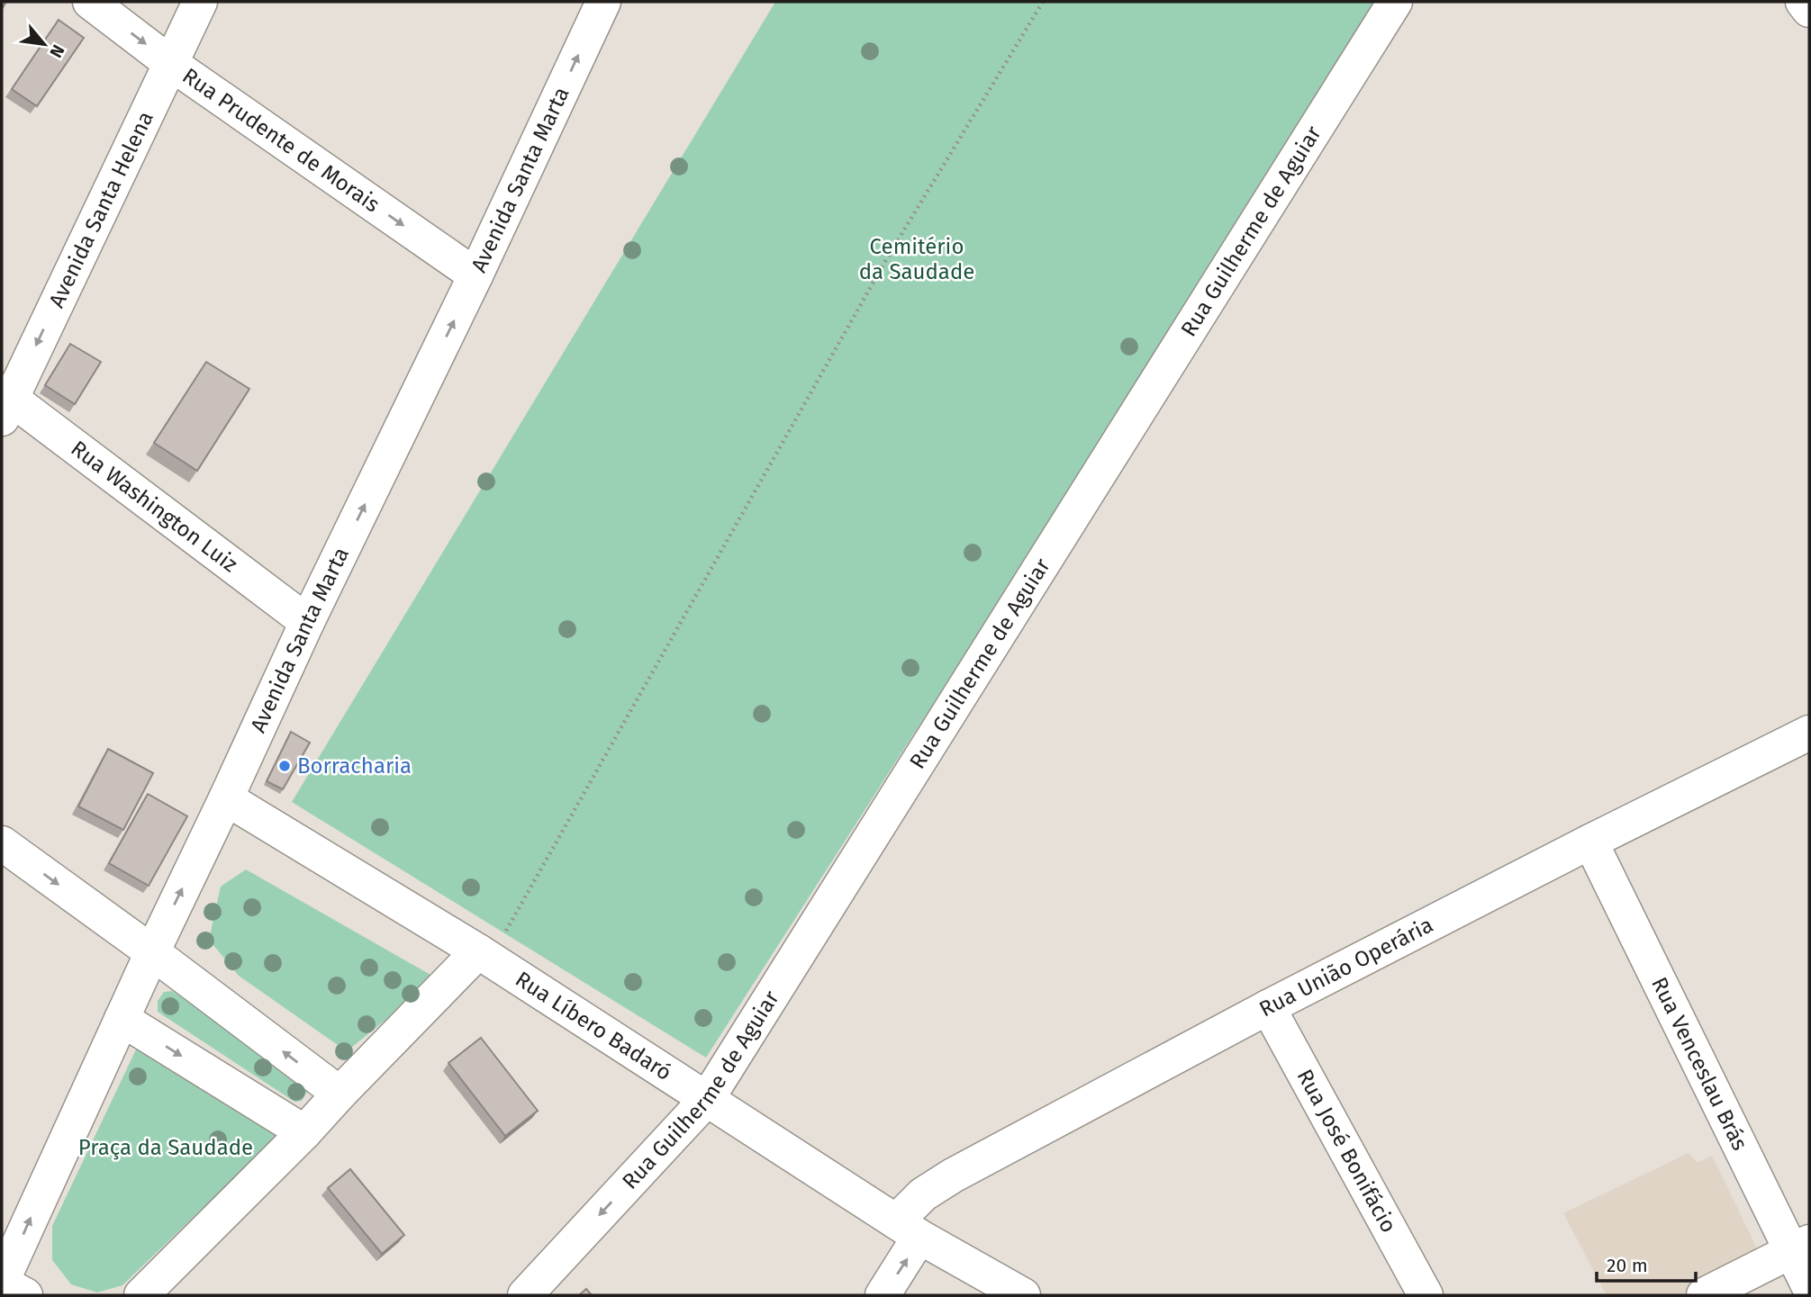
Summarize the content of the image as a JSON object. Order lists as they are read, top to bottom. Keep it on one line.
{"streets":{"street":["Rua Prudente de Morais","Avenida Santa Marta","Avenida Santa Helena","Rua Guilherme de Aguiar","Rua Washington Luiz","Rua União Operária","Rua Líbero Badaró","Rua Venceslau Brás","Rua José Bonifácio"]},"crossings":[["Rua Prudente de Morais","Avenida Santa Marta"],["Rua Prudente de Morais","Avenida Santa Helena"],["Avenida Santa Marta","Rua Washington Luiz"],["Avenida Santa Marta","Rua Líbero Badaró"],["Avenida Santa Helena","Rua Washington Luiz"],["Rua Guilherme de Aguiar","Rua Líbero Badaró"],["Rua União Operária","Rua Líbero Badaró"],["Rua União Operária","Rua Venceslau Brás"],["Rua União Operária","Rua José Bonifácio"]],"one_way":["Rua Prudente de Morais","Avenida Santa Helena"],"parks":["Cemitério da Saudade","Praça da Saudade"],"places":["Borracharia"],"scale_bar":"20 m","north":"bottom right"}
